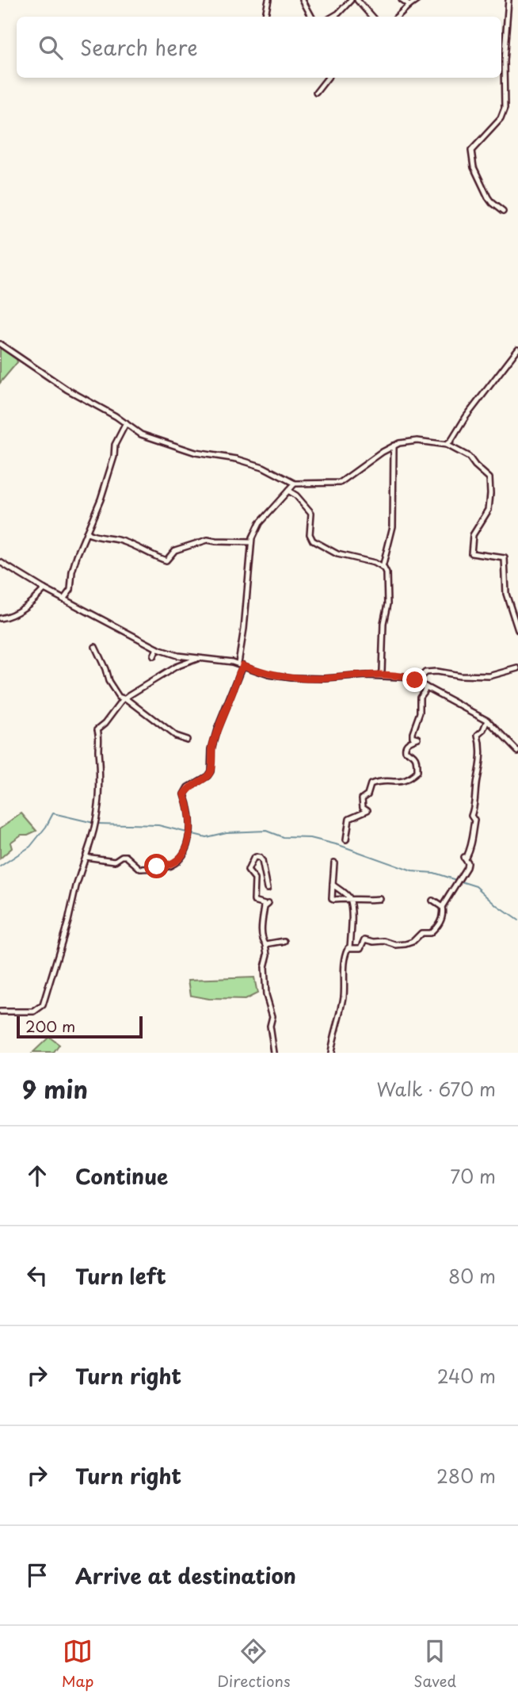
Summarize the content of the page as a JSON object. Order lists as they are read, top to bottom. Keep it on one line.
{"scale_bar":"200 m","page":{"search":"Search here","scale":"200 m","heading":["9 min","Walk · 670 m"],"list":[["Continue","70 m"],["Turn left","80 m"],["Turn right","240 m"],["Turn right","280 m"],"Arrive at destination"],"nav":["Map","Directions","Saved"]}}
